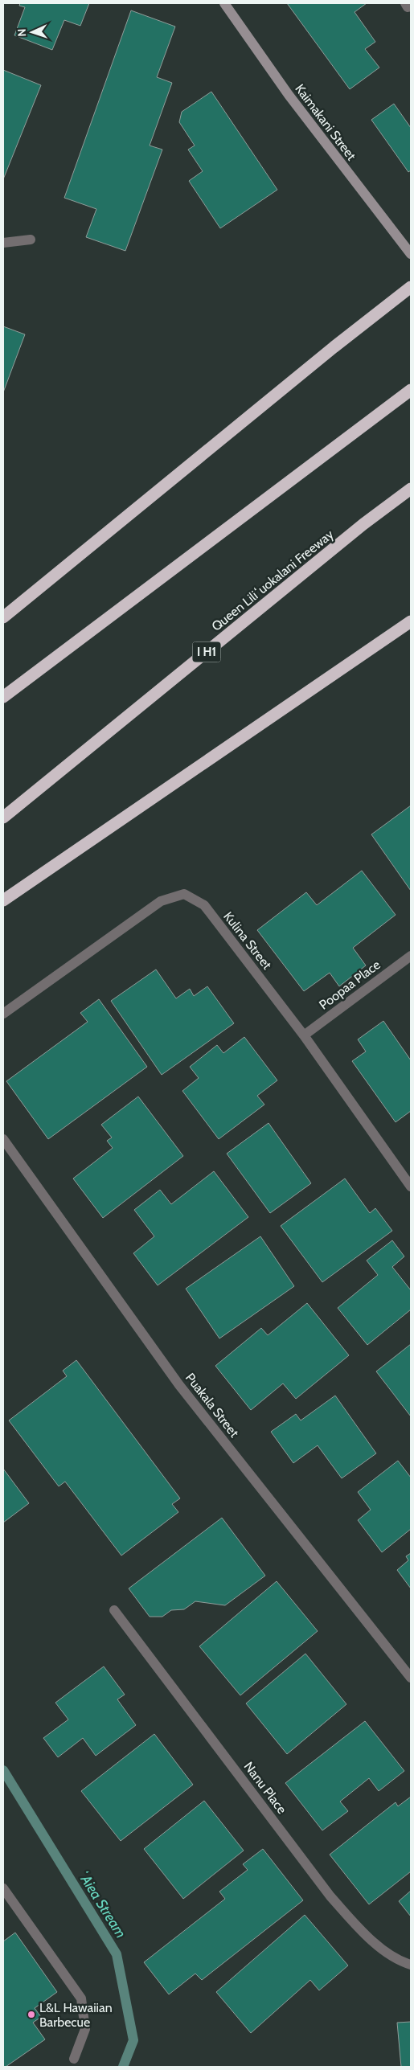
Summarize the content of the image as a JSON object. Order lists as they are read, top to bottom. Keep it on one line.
{"streets":{"highway":["Queen Liliʻuokalani Freeway","I H1"],"street":["Kaimakani Street","Kulina Street","Poopaa Place","Puakala Street","Nanu Place"]},"crossings":[["Kulina Street","Poopaa Place"]],"water":["ʻAiea Stream"],"places":["L&L Hawaiian Barbecue"],"north":"left"}
